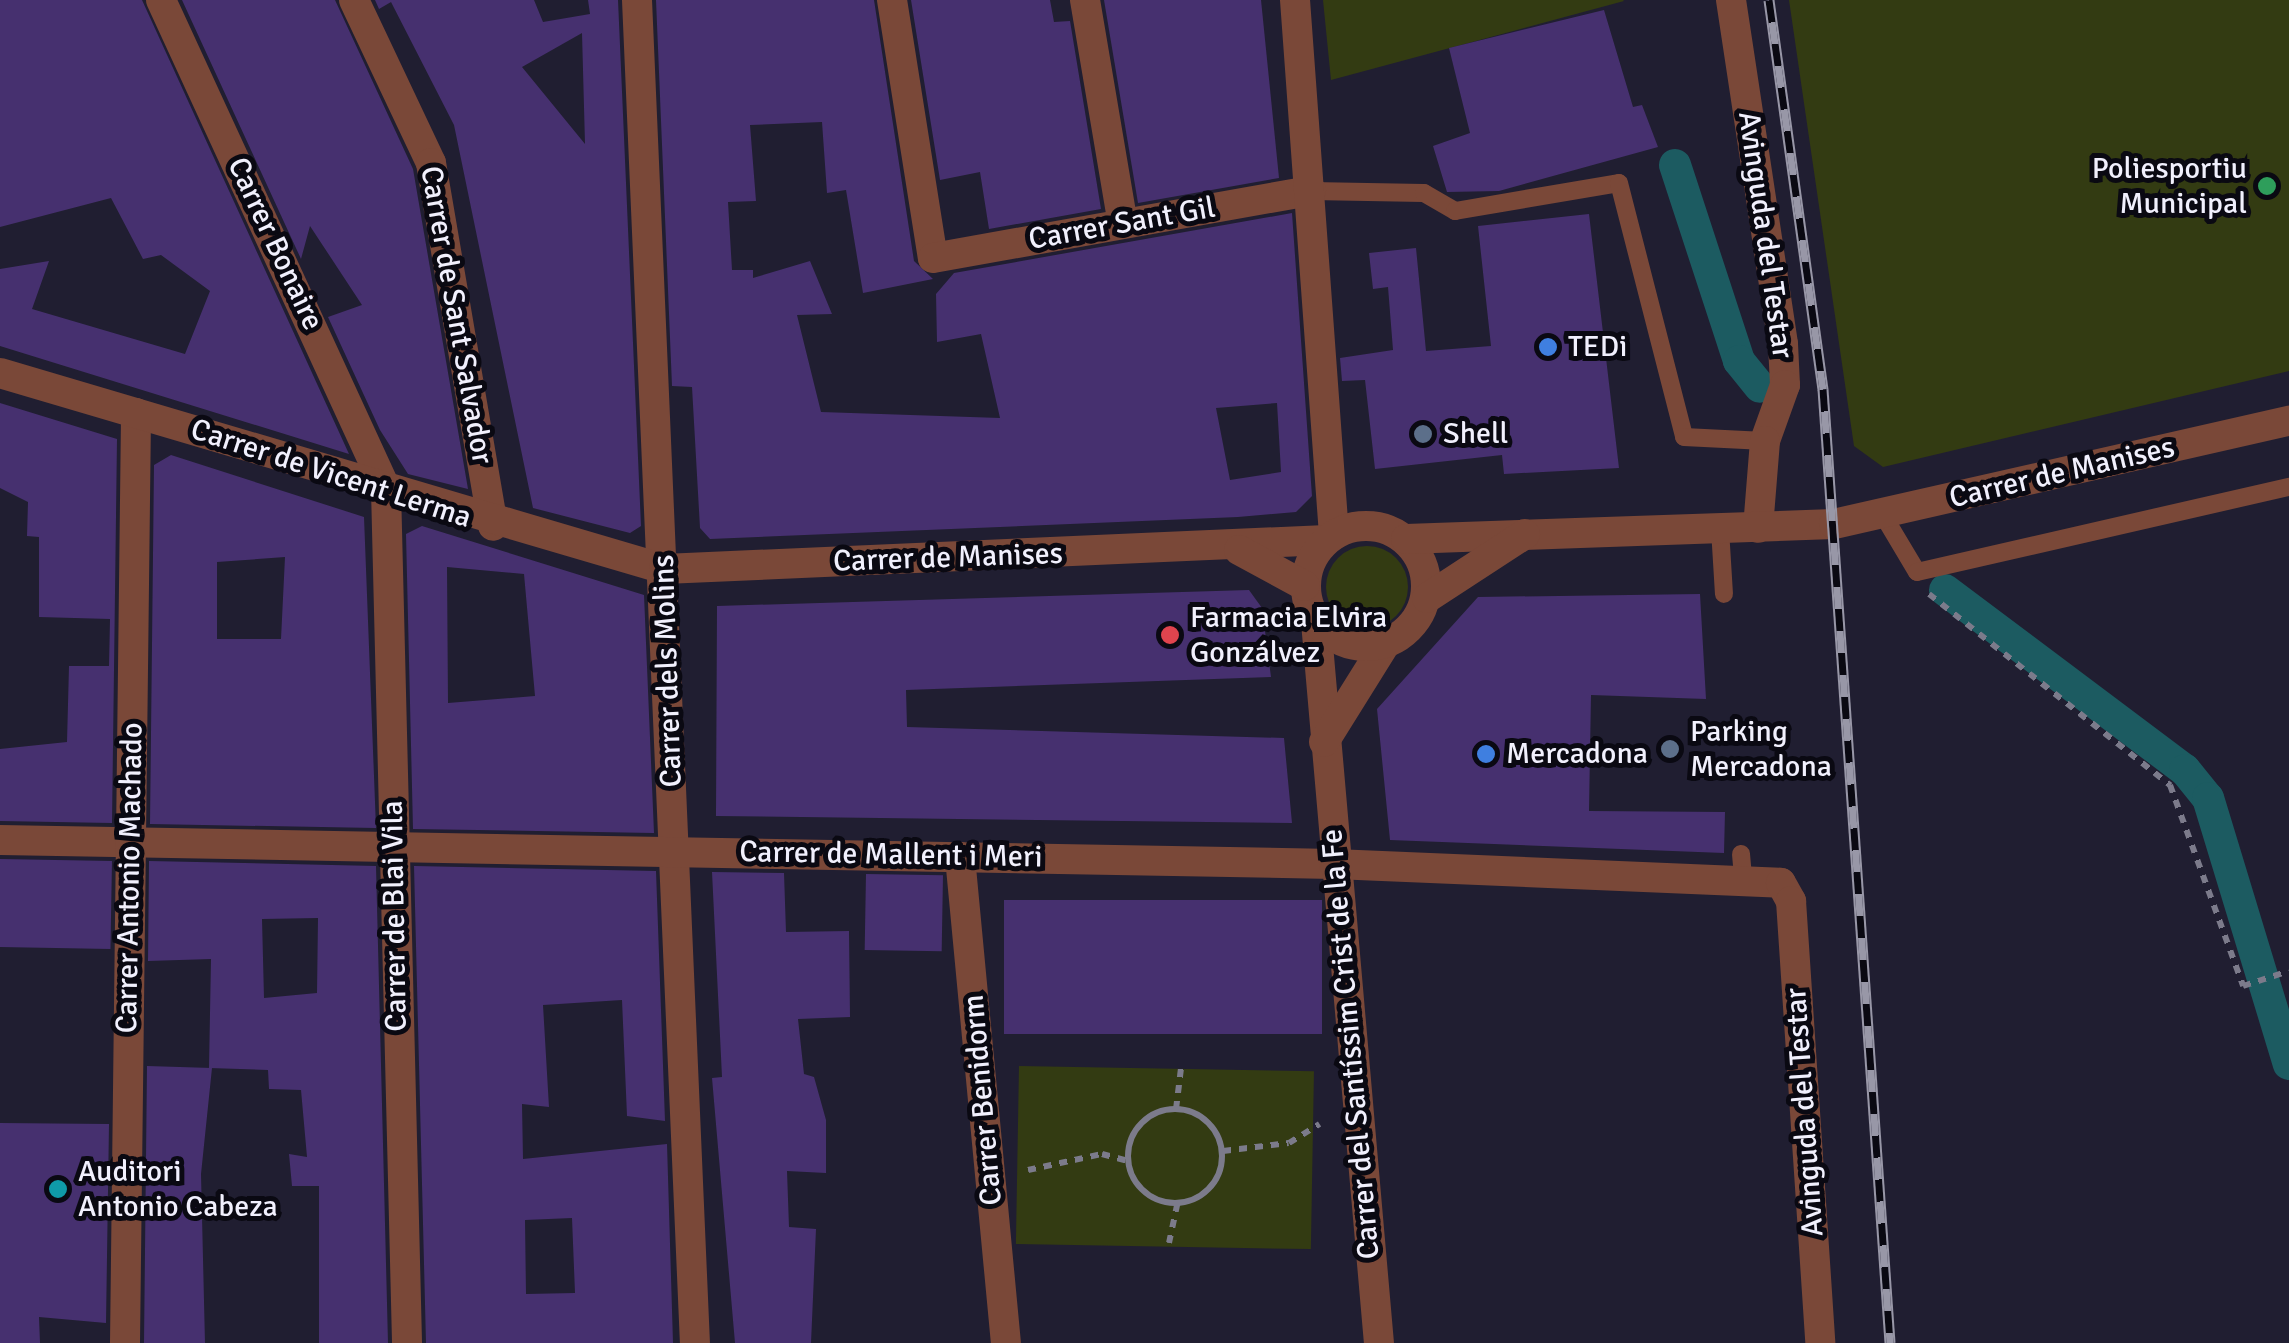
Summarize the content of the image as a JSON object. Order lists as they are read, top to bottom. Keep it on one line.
{"streets":{"street":["Carrer Sant Gil","Avinguda del Testar","Carrer Bonaire","Carrer de Sant Salvador","Carrer de Manises","Carrer de Vicent Lerma","Carrer dels Molins","Carrer de Mallent i Meri","Carrer Antonio Machado","Carrer de Blai Vila","Carrer del Santíssim Crist de la Fe","Carrer Benidorm"]},"crossings":[["Avinguda del Testar","Carrer de Manises"],["Avinguda del Testar","Carrer de Mallent i Meri"],["Carrer Bonaire","Carrer de Vicent Lerma"],["Carrer Bonaire","Carrer de Blai Vila"],["Carrer de Sant Salvador","Carrer de Vicent Lerma"],["Carrer de Manises","Carrer de Vicent Lerma"],["Carrer de Manises","Carrer dels Molins"],["Carrer de Manises","Carrer del Santíssim Crist de la Fe"],["Carrer de Vicent Lerma","Carrer dels Molins"],["Carrer de Vicent Lerma","Carrer Antonio Machado"],["Carrer de Vicent Lerma","Carrer de Blai Vila"],["Carrer dels Molins","Carrer de Mallent i Meri"],["Carrer de Mallent i Meri","Carrer Antonio Machado"],["Carrer de Mallent i Meri","Carrer de Blai Vila"],["Carrer de Mallent i Meri","Carrer del Santíssim Crist de la Fe"],["Carrer de Mallent i Meri","Carrer Benidorm"]],"places":["Poliesportiu Municipal","TEDi","Shell","Farmacia Elvira Gonzálvez","Parking Mercadona","Mercadona","Auditori Antonio Cabeza"]}
